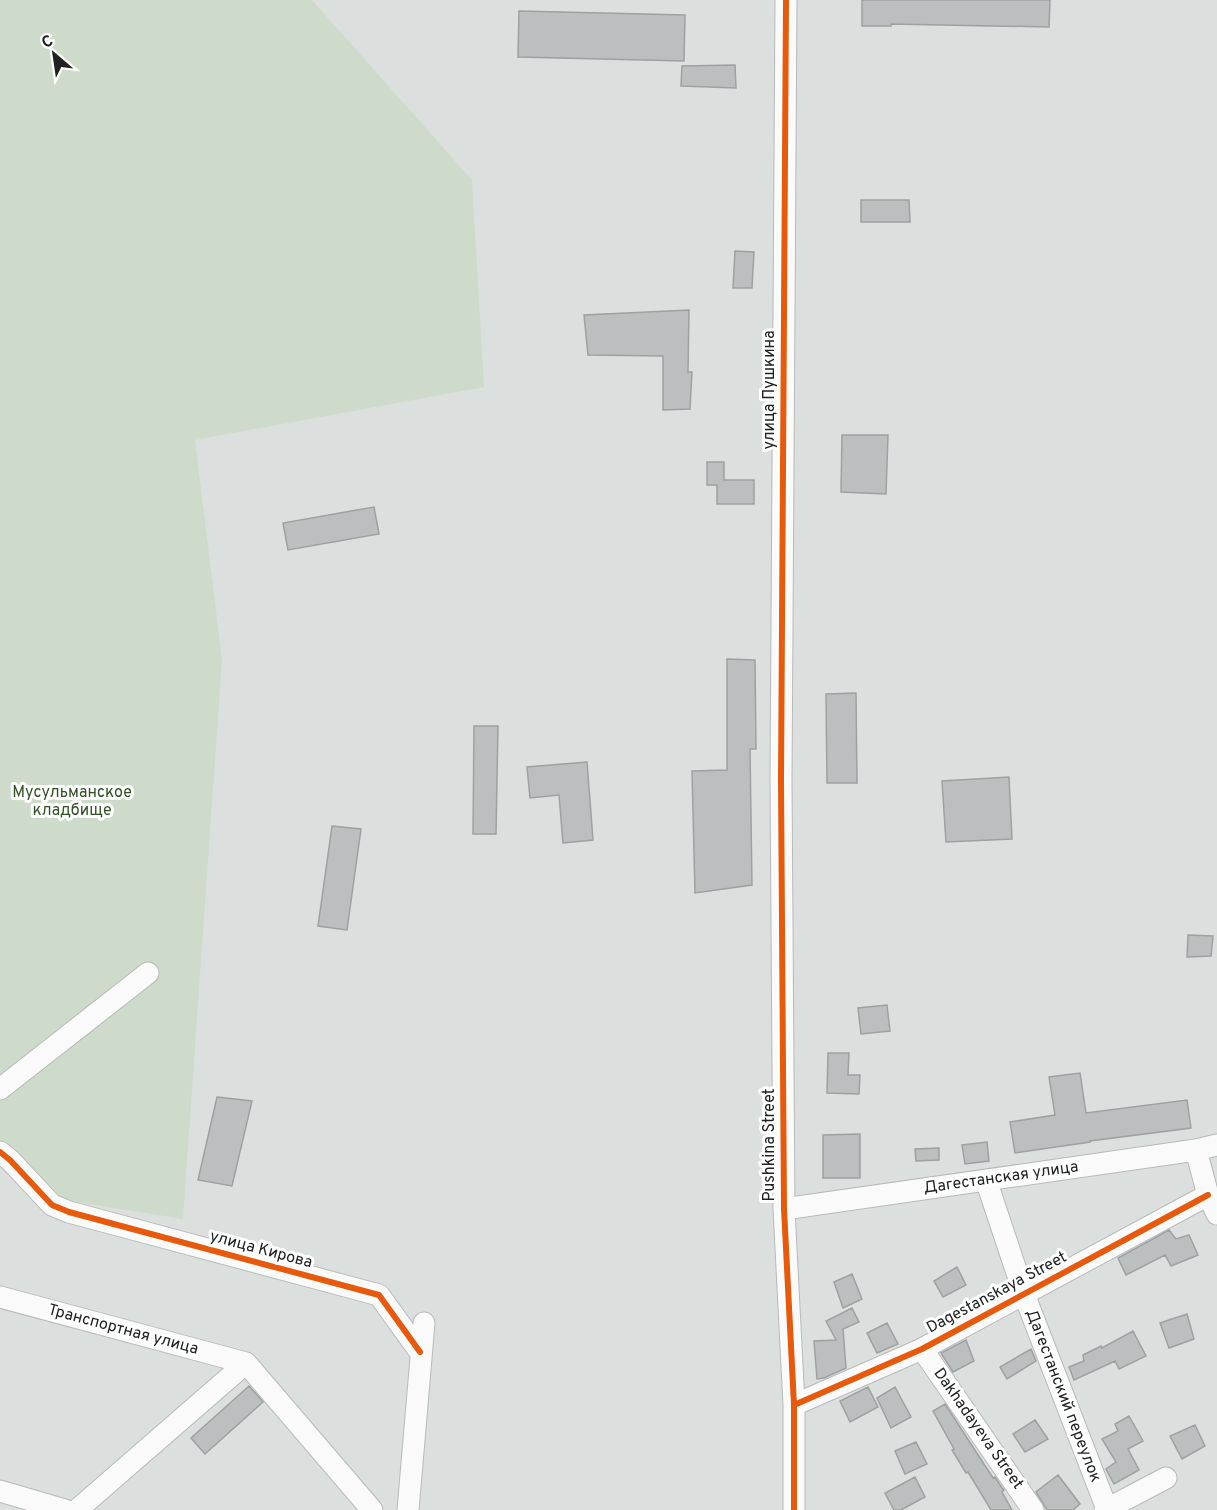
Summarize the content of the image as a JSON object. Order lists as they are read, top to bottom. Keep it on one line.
{"streets":{"street":["Pushkina Street","Дагестанская улица","улица Кирова","Dagestanskaya Street","Транспортная улица","Дагестанский переулок","Dakhadayeva Street"],"cycle path":["улица Пушкина"]},"crossings":[["Pushkina Street","Дагестанская улица"],["Pushkina Street","Dagestanskaya Street"],["Дагестанская улица","Дагестанский переулок"],["Dagestanskaya Street","Дагестанский переулок"],["Dagestanskaya Street","Dakhadayeva Street"]],"parks":["Мусульманское кладбище"],"north":"top left"}
